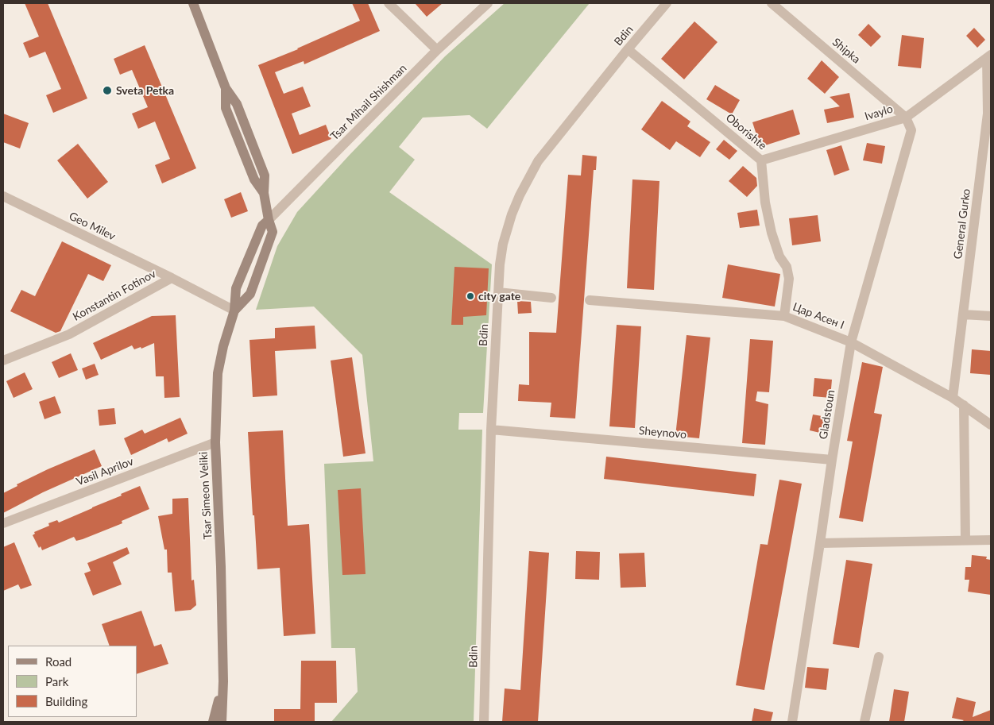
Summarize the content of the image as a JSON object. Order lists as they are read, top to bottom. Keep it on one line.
{"streets":{"main road":["Tsar Simeon Veliki"],"street":["Bdin","Shipka","Tsar Mihail Shishman","Ivaylo","Oborishte","General Gurko","Geo Milev","Konstantin Fotinov","Цар Асен I","Gladstoun","Sheynovo","Vasil Aprilov"]},"crossings":[["Bdin","Oborishte"],["Bdin","Sheynovo"],["Shipka","Ivaylo"],["Shipka","Gladstoun"],["Tsar Mihail Shishman","Tsar Simeon Veliki"],["Ivaylo","Oborishte"],["Ivaylo","General Gurko"],["Ivaylo","Gladstoun"],["Oborishte","Цар Асен I"],["General Gurko","Цар Асен I"],["Geo Milev","Konstantin Fotinov"],["Konstantin Fotinov","Tsar Simeon Veliki"],["Цар Асен I","Gladstoun"],["Gladstoun","Sheynovo"],["Vasil Aprilov","Tsar Simeon Veliki"]],"places":["Sveta Petka","city gate"],"legend":["Road","Park","Building"]}
